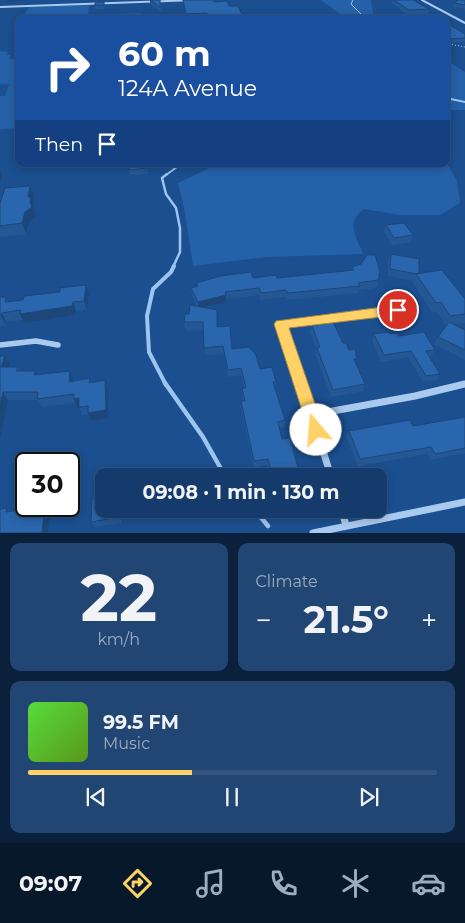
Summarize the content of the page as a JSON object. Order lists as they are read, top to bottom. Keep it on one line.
{"page":{"turn":["60 m","124A Avenue"],"then":"Then","limit":"30","trip":"09:08 · 1 min · 130 m","tile":[["22","km/h"],"Climate"],"heat":["−","21.5°","+"],"song":["99.5 FM","Music"],"tabs":"09:07"}}
